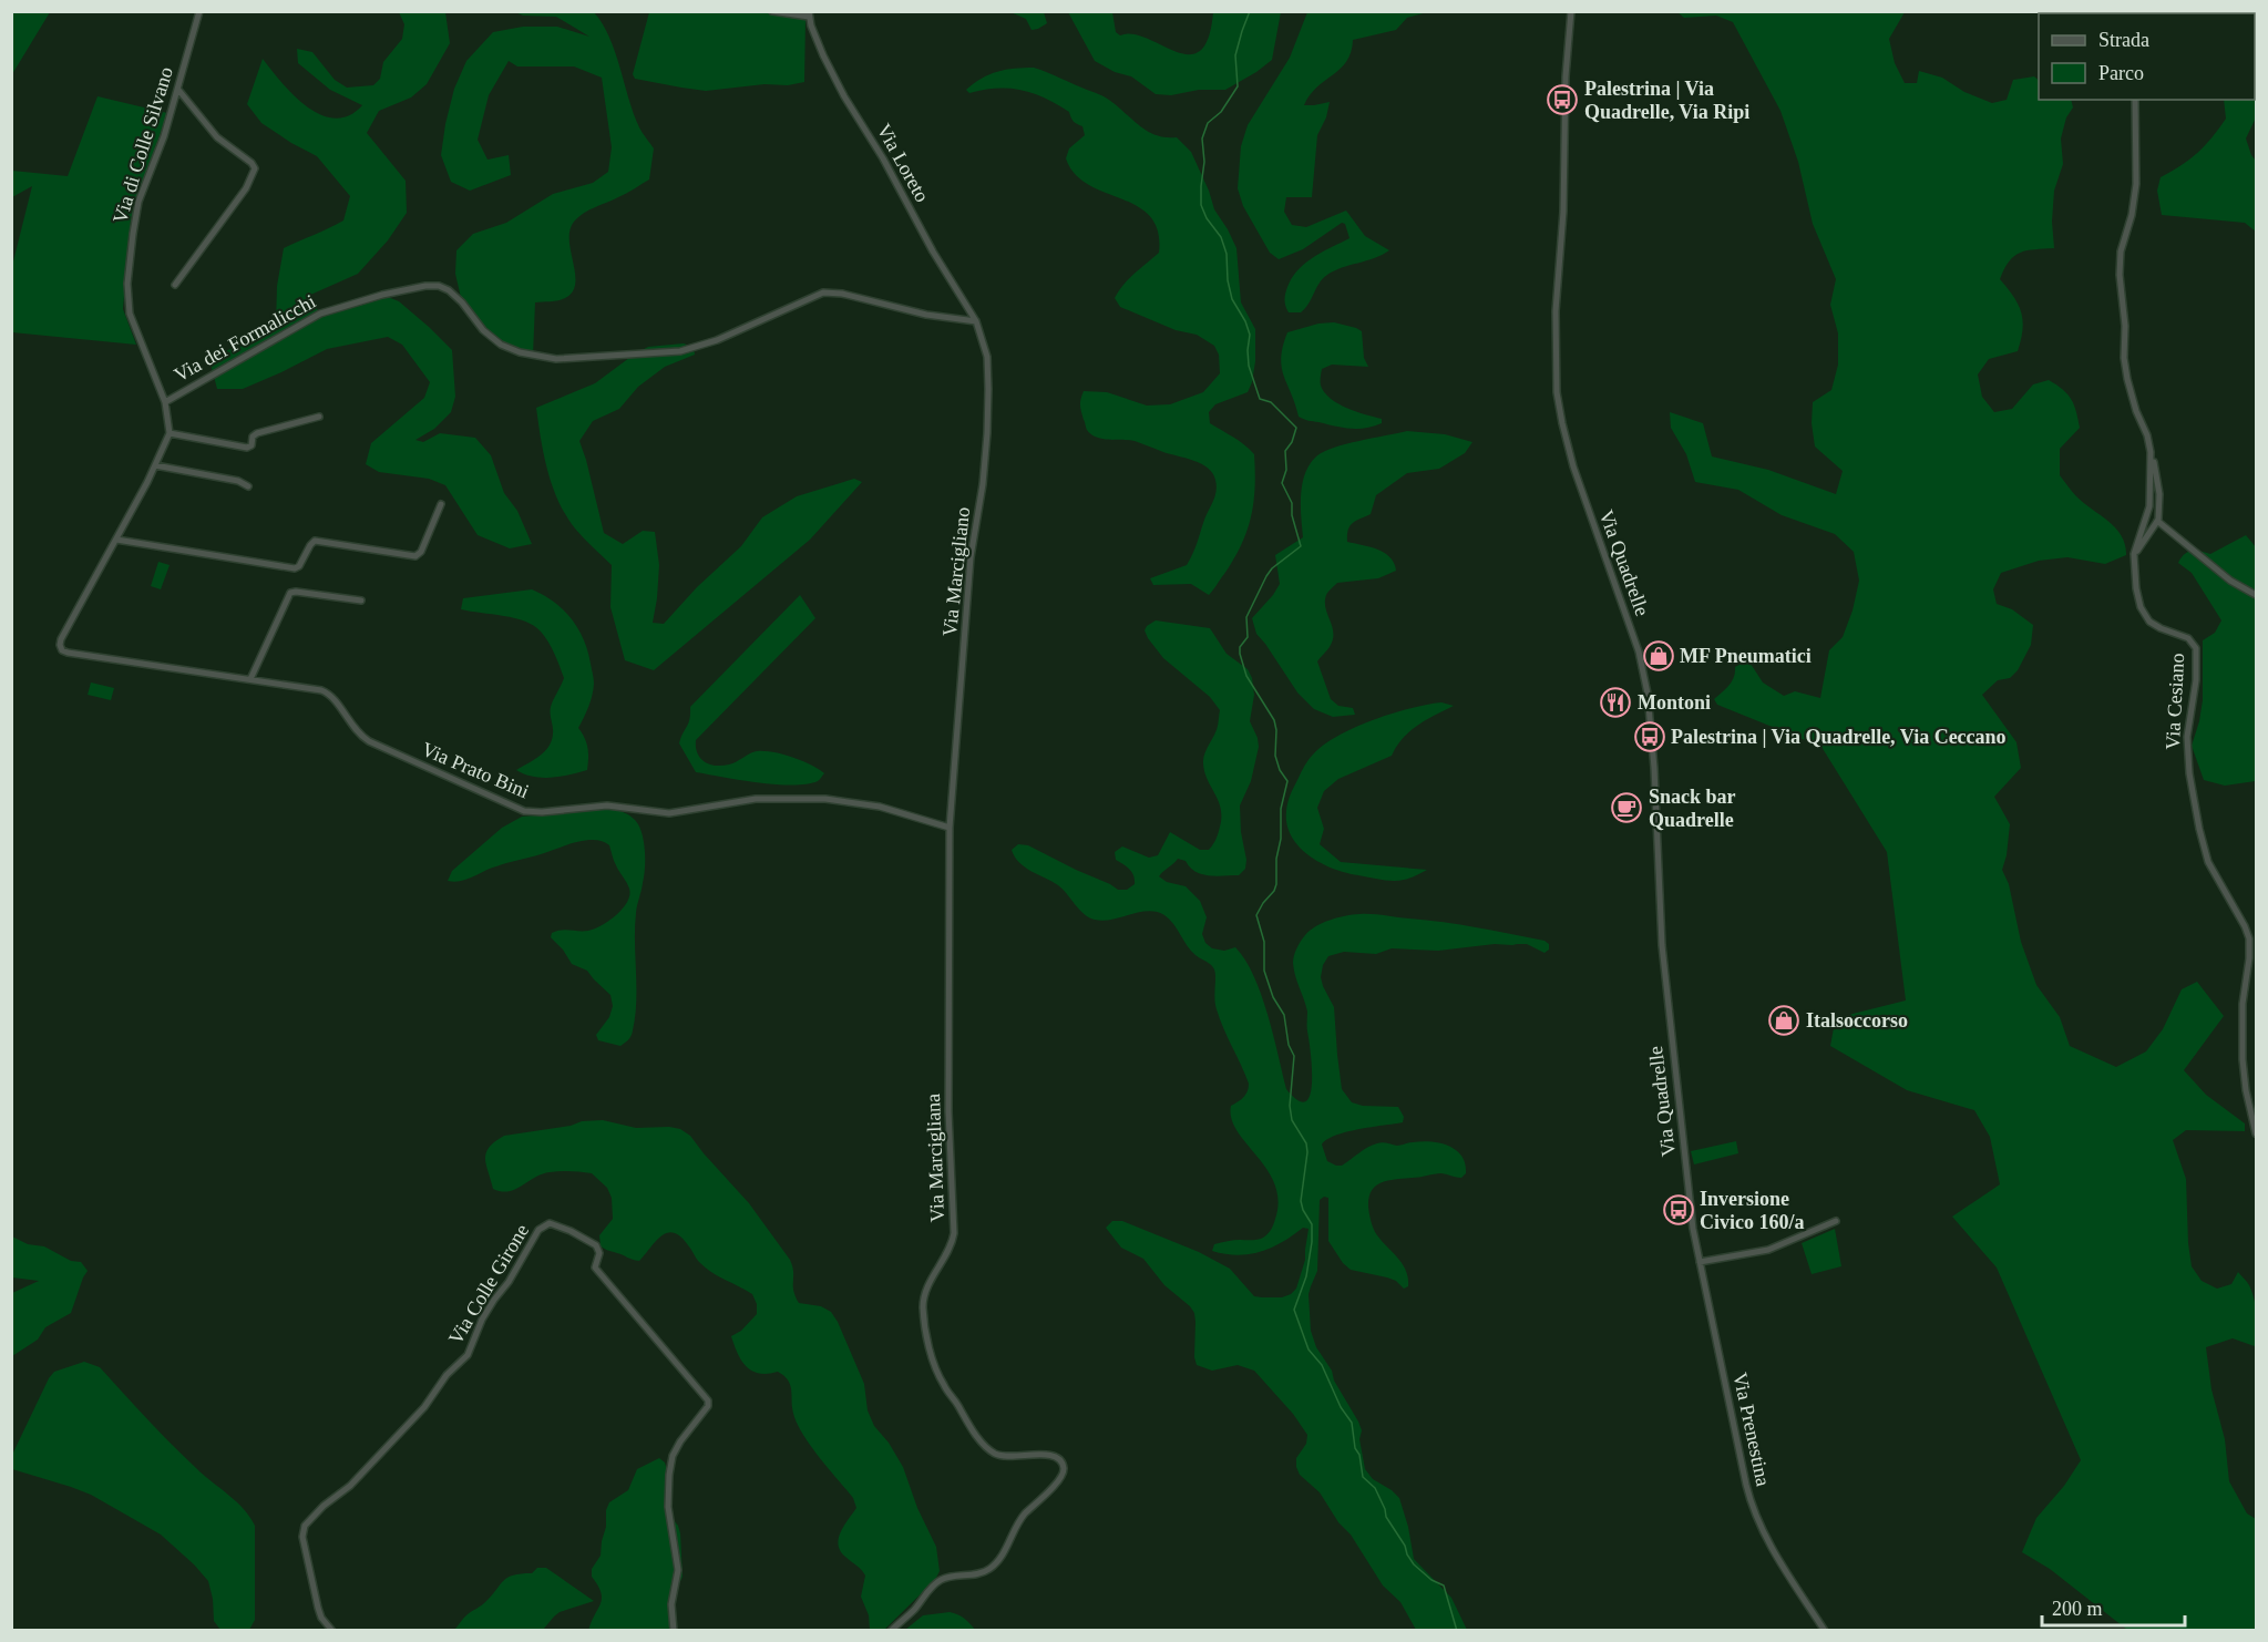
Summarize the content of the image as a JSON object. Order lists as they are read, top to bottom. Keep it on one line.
{"streets":{"street":["Via di Colle Silvano","Via Loreto","Via dei Formalicchi","Via Quadrelle","Via Marcigliano","Via Cesiano","Via Prato Bini","Via Marcigliana","Via Colle Girone","Via Prenestina"]},"crossings":[["Via di Colle Silvano","Via dei Formalicchi"],["Via Loreto","Via dei Formalicchi"],["Via Loreto","Via Marcigliano"],["Via dei Formalicchi","Via Marcigliano"],["Via Quadrelle","Via Prenestina"],["Via Marcigliano","Via Prato Bini"],["Via Marcigliano","Via Marcigliana"],["Via Prato Bini","Via Marcigliana"]],"places":{"bus stop":["Palestrina | Via Quadrelle, Via Ripi","Palestrina | Via Quadrelle, Via Ceccano","Inversione Civico 160/a"],"shop":["MF Pneumatici","Italsoccorso"],"restaurant":["Montoni"],"cafe":["Snack bar Quadrelle"]},"legend":["Strada","Parco"],"scale_bar":"200 m"}
